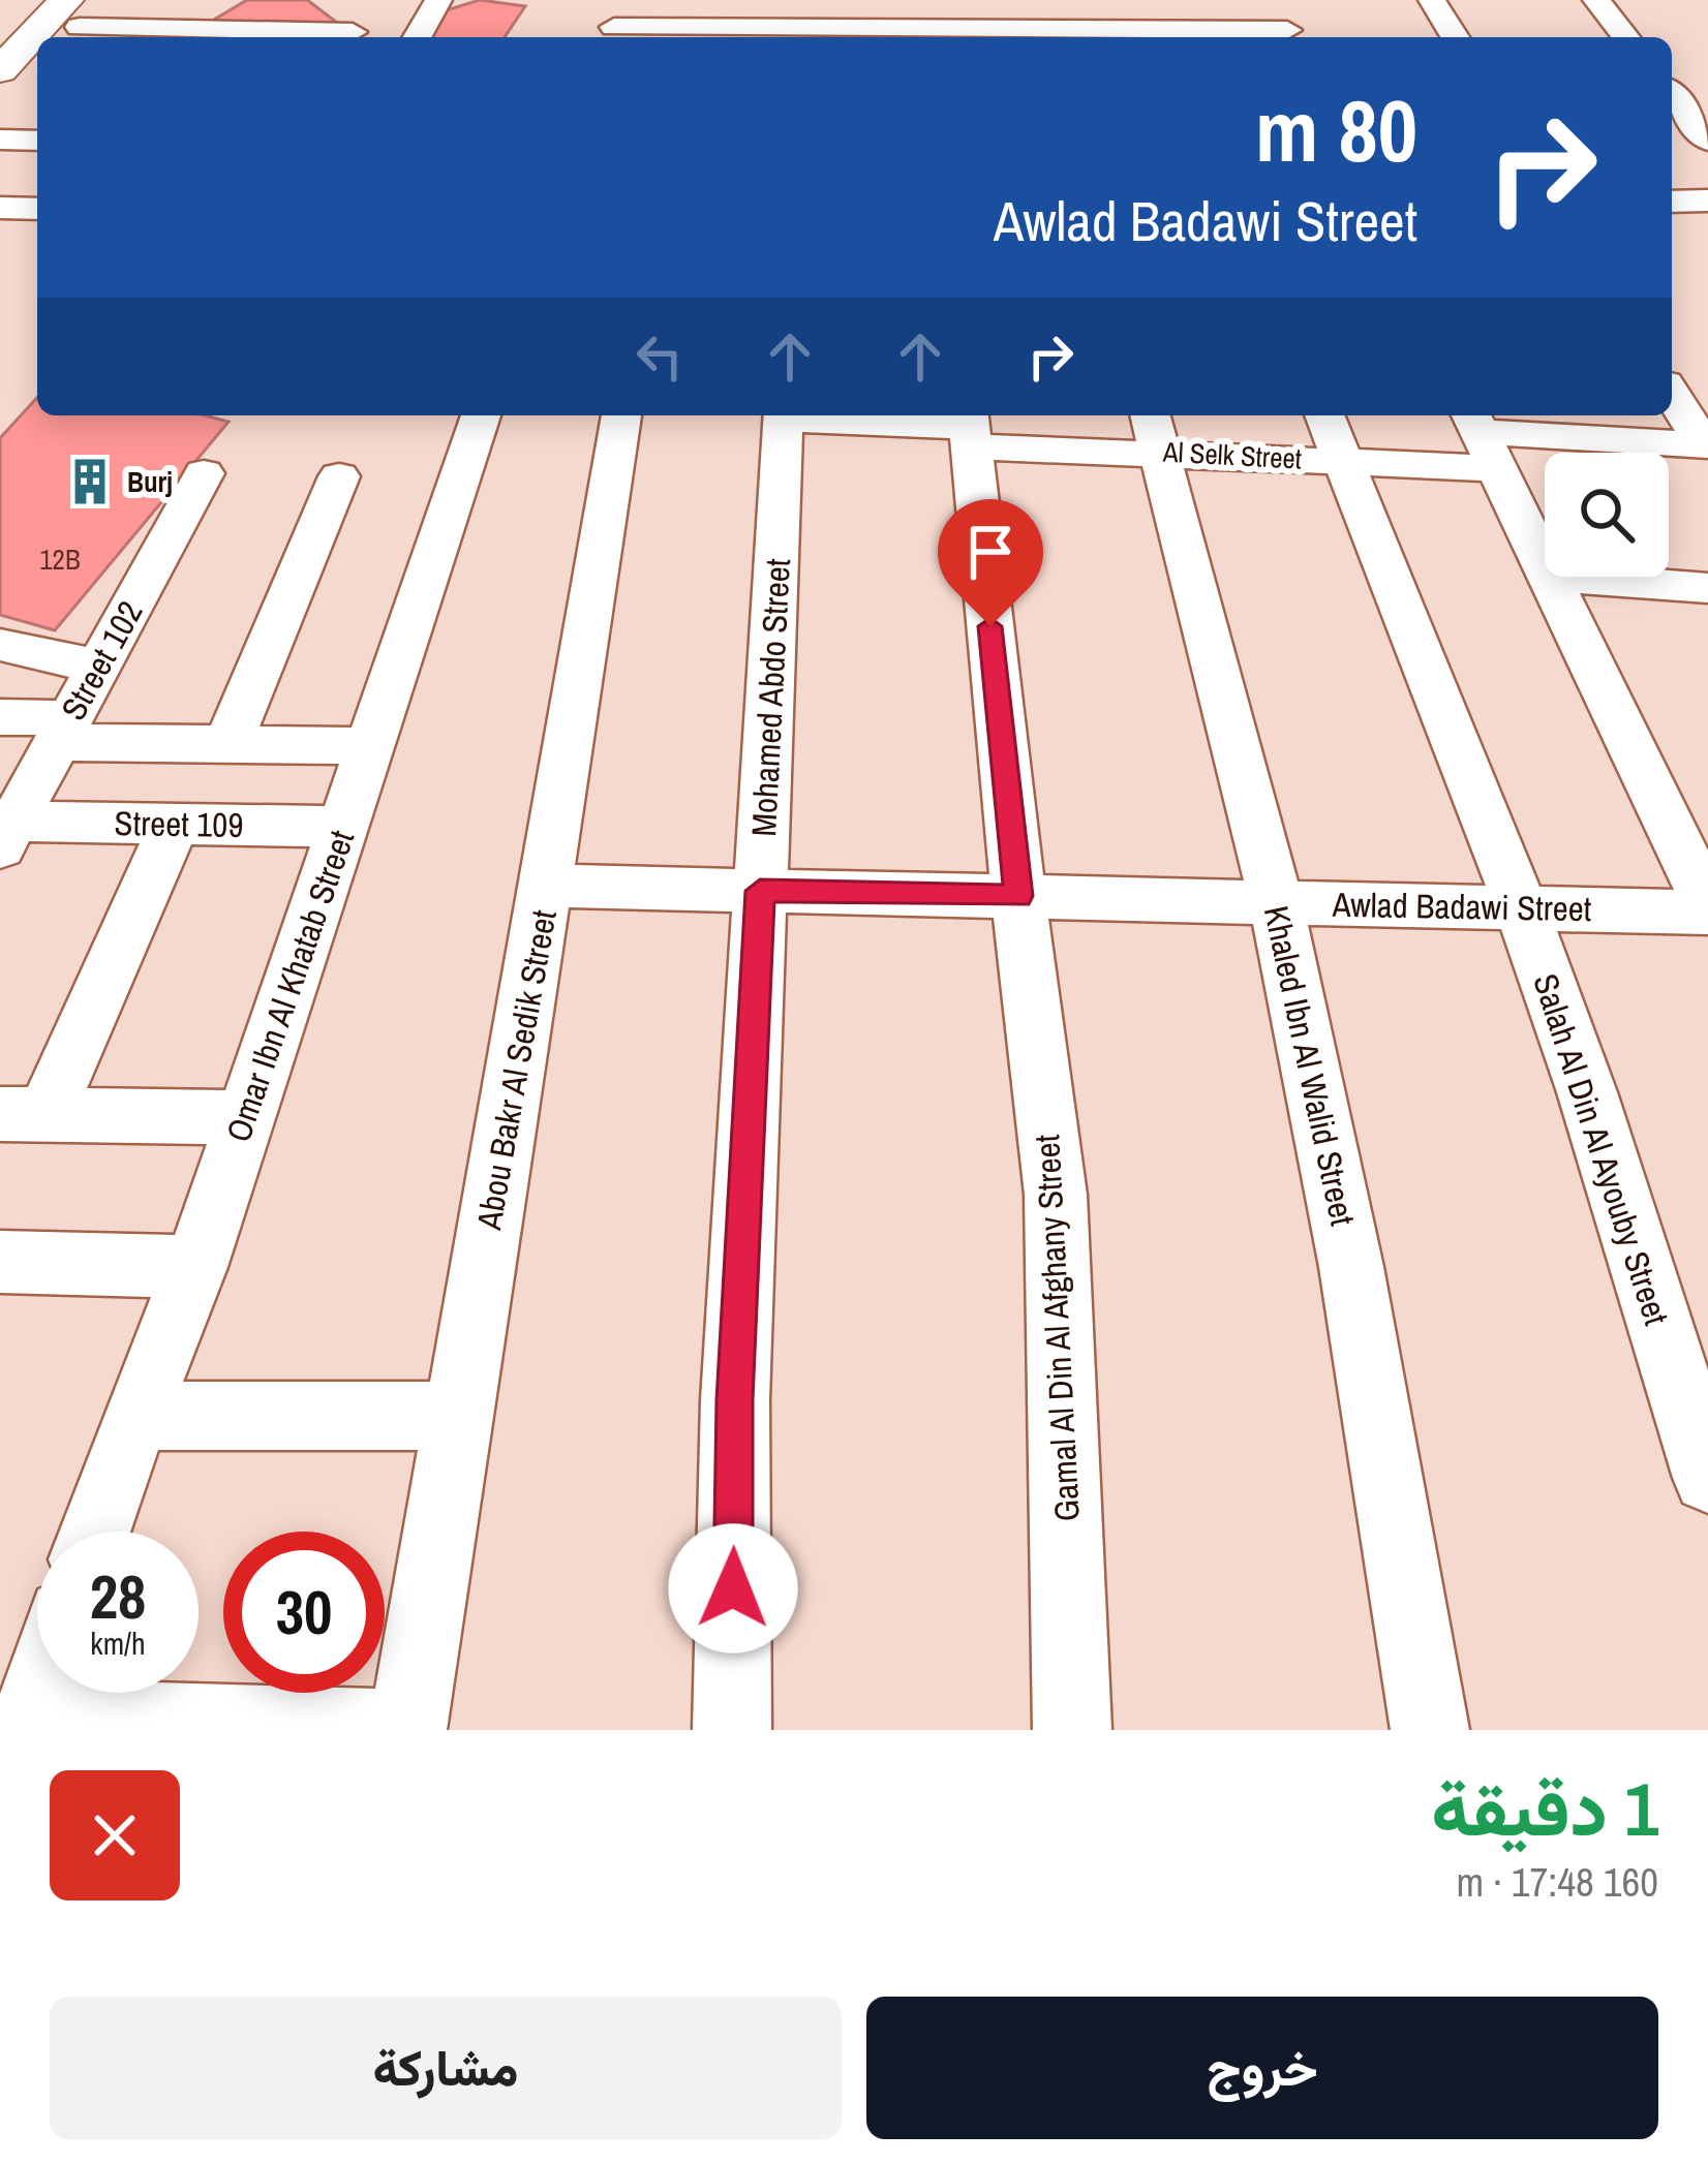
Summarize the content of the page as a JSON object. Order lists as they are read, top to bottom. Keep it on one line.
{"streets":{"street":["Al Selk Street","Street 102","Mohamed Abdo Street","Street 109","Awlad Badawi Street","Omar Ibn Al Khatab Street","Khaled Ibn Al Walid Street","Abou Bakr Al Sedik Street","Salah Al Din Al Ayouby Street","Gamal Al Din Al Afghany Street"]},"crossings":[["Al Selk Street","Khaled Ibn Al Walid Street"],["Al Selk Street","Salah Al Din Al Ayouby Street"],["Al Selk Street","Gamal Al Din Al Afghany Street"],["Street 102","Street 109"],["Mohamed Abdo Street","Awlad Badawi Street"],["Street 109","Omar Ibn Al Khatab Street"],["Awlad Badawi Street","Khaled Ibn Al Walid Street"],["Awlad Badawi Street","Abou Bakr Al Sedik Street"],["Awlad Badawi Street","Salah Al Din Al Ayouby Street"],["Awlad Badawi Street","Gamal Al Din Al Afghany Street"]],"places":{"building":["Burj"]},"house_numbers":["12B"],"page":{"turn":["80 m","Awlad Badawi Street"],"speed":"28 km/h","limit":"30","heading":["1 دقيقة","160 m · 17:48"],"buttons":["خروج","مشاركة"]}}
